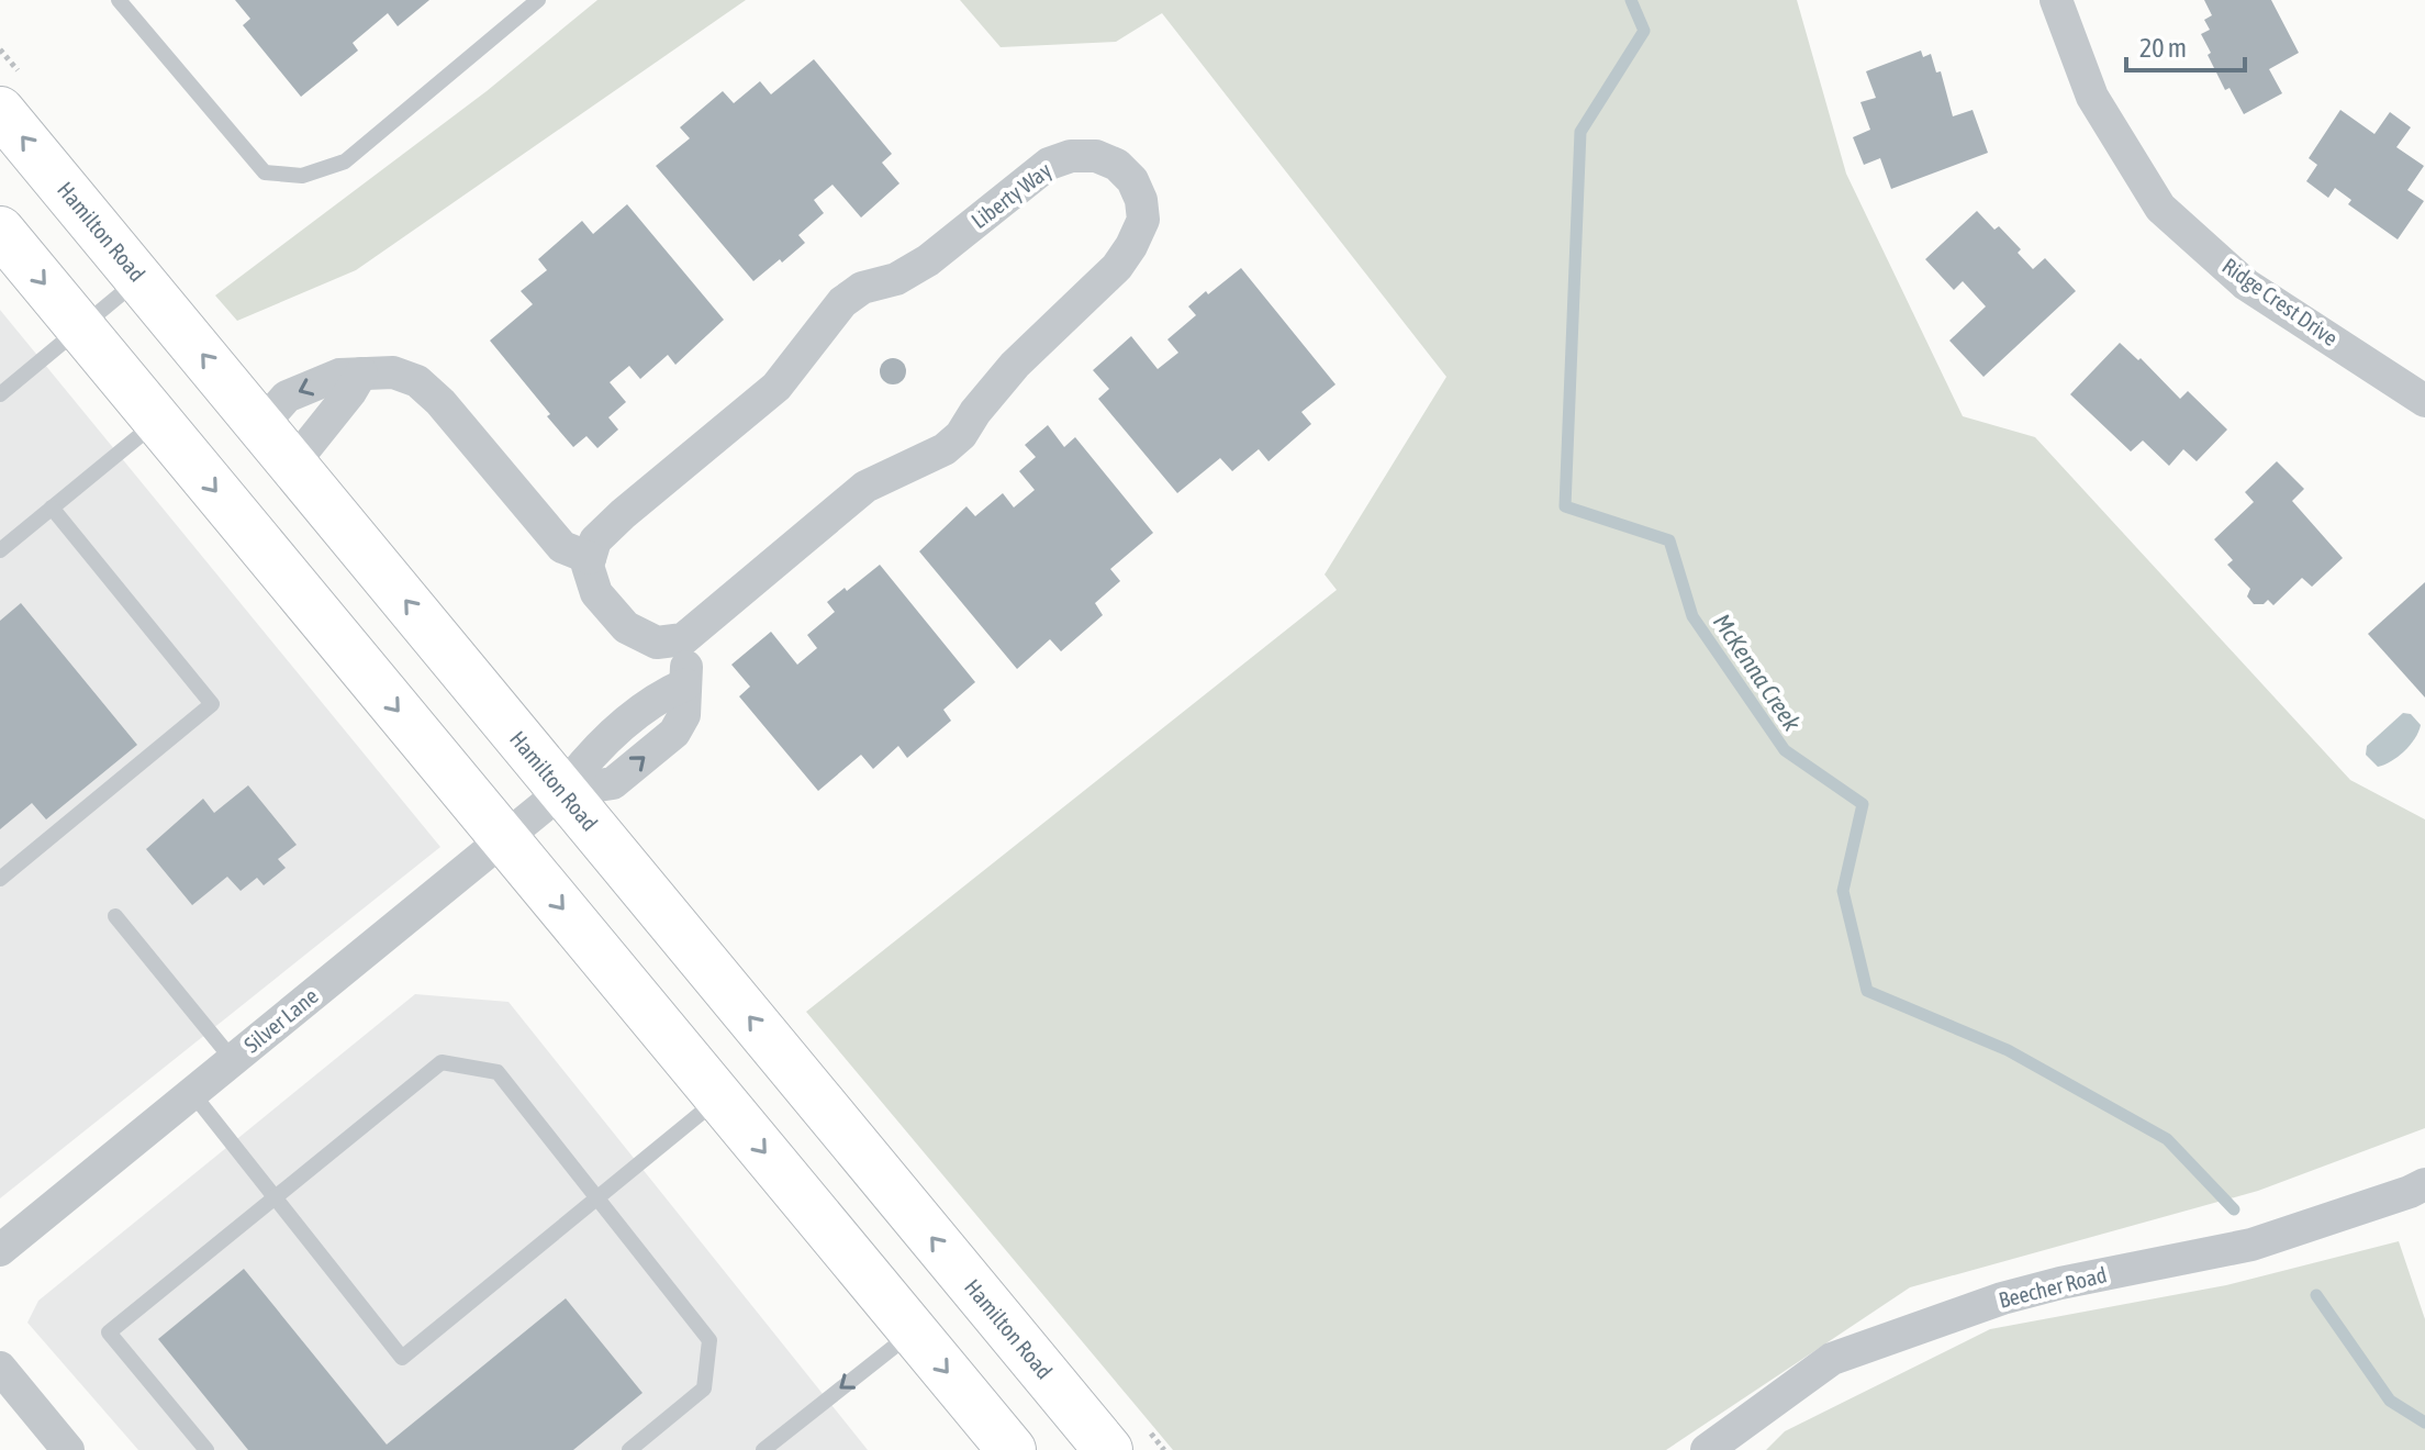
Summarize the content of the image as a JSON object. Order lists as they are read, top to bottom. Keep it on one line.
{"streets":{"main road":["Hamilton Road"],"street":["Liberty Way","Ridge Crest Drive","Silver Lane","Beecher Road"]},"crossings":[["Hamilton Road","Silver Lane"]],"water":["McKenna Creek"],"scale_bar":"20 m"}
